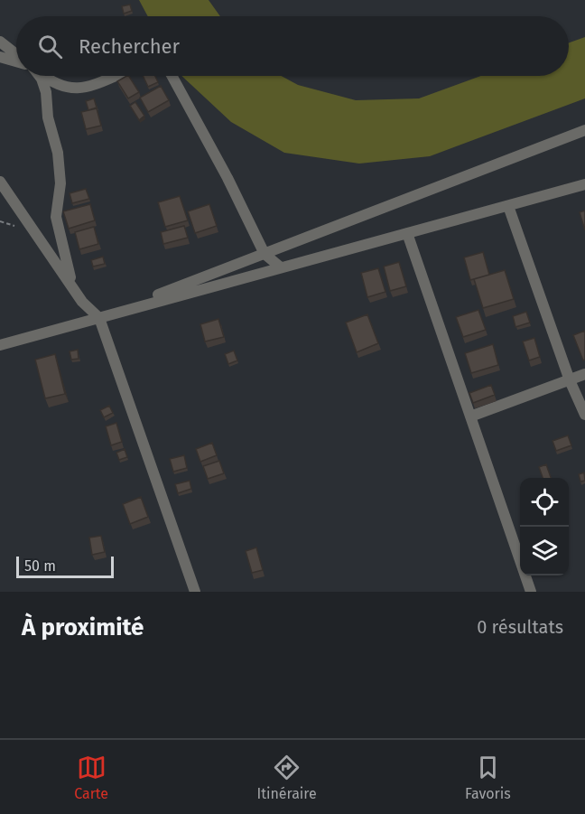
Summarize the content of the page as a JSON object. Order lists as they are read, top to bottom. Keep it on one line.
{"scale_bar":"50 m","page":{"search":"Rechercher","scale":"50 m","heading":["À proximité","0 résultats"],"nav":["Carte","Itinéraire","Favoris"]}}
